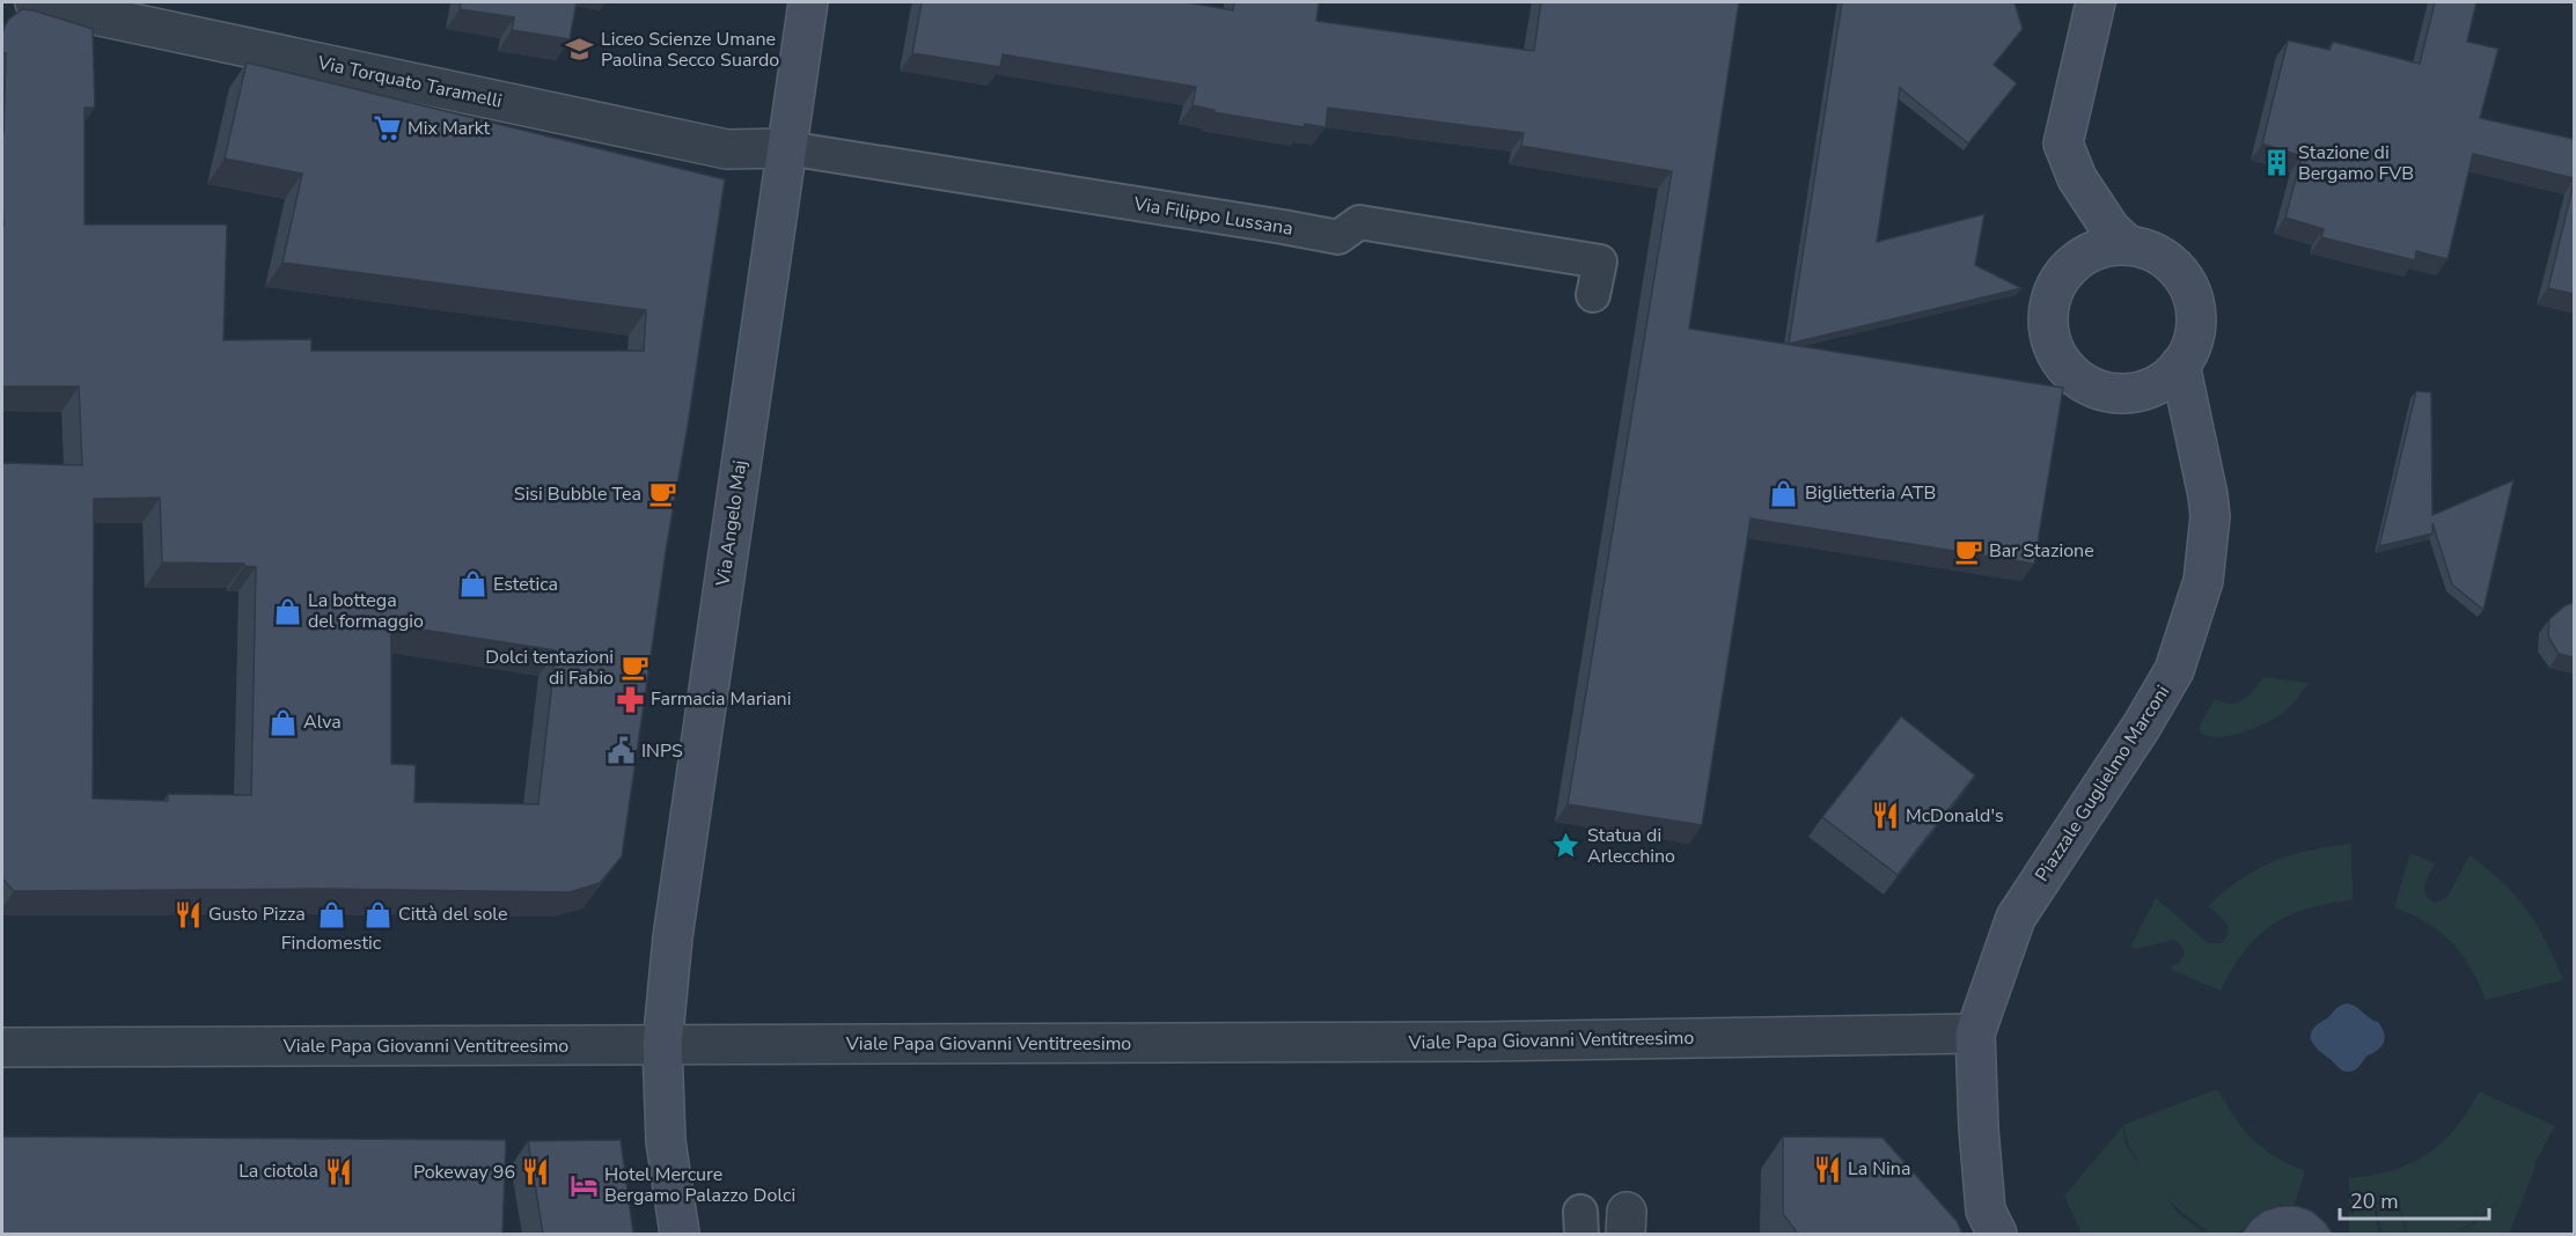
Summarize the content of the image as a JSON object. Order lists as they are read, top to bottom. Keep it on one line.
{"streets":{"main road":["Via Angelo Maj","Piazzale Guglielmo Marconi"],"street":["Via Torquato Taramelli","Via Filippo Lussana","Viale Papa Giovanni Ventitreesimo"]},"crossings":[["Via Torquato Taramelli","Via Filippo Lussana"],["Via Torquato Taramelli","Via Angelo Maj"],["Via Filippo Lussana","Via Angelo Maj"],["Via Angelo Maj","Viale Papa Giovanni Ventitreesimo"],["Piazzale Guglielmo Marconi","Viale Papa Giovanni Ventitreesimo"]],"places":{"school or university":["Liceo Scienze Umane Paolina Secco Suardo"],"supermarket":["Mix Markt"],"building":["Stazione di Bergamo FVB"],"shop":["Biglietteria ATB","Estetica","La bottega del formaggio","Alva","Findomestic","Città del sole"],"cafe":["Sisi Bubble Tea","Bar Stazione","Dolci tentazioni di Fabio"],"pharmacy":["Farmacia Mariani"],"public building":["INPS"],"restaurant":["McDonald's","Gusto Pizza","La Nina","La ciotola","Pokeway 96"],"place":["Statua di Arlecchino"],"hotel":["Hotel Mercure Bergamo Palazzo Dolci"]},"scale_bar":"20 m"}
